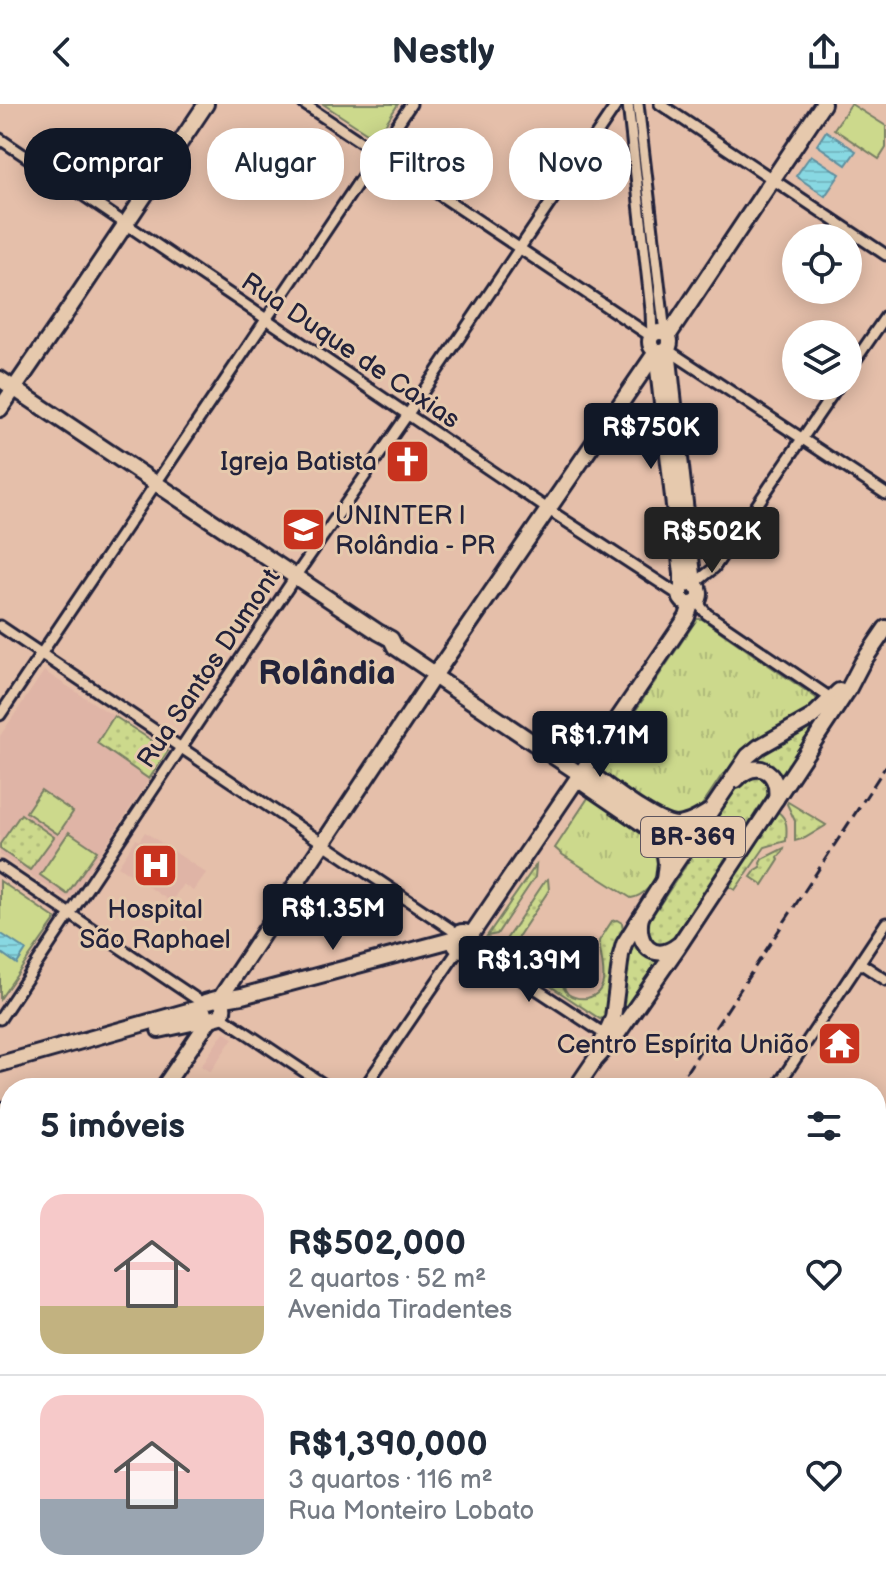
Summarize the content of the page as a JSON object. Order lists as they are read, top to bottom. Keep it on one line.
{"streets":{"street":["Rua Duque de Caxias","Rua Santos Dumont","BR-369"]},"crossings":[["Rua Duque de Caxias","Rua Santos Dumont"],["Rua Duque de Caxias","BR-369"]],"districts":["Rolândia"],"places":{"church":["Igreja Batista"],"school or university":["UNINTER | Rolândia - PR"],"hospital":["Hospital São Raphael"],"temple":["Centro Espírita União"]},"page":{"header":"Nestly","chip":["Comprar","Alugar","Filtros","Novo"],"price":["R$750K","R$502K","R$1.71M","R$1.35M","R$1.39M"],"heading":"5 imóveis","list":[{"name":"R$502,000","note":"2 quartos · 52 m² · Avenida Tiradentes"},{"name":"R$1,390,000","note":"3 quartos · 116 m² · Rua Monteiro Lobato"}]}}
